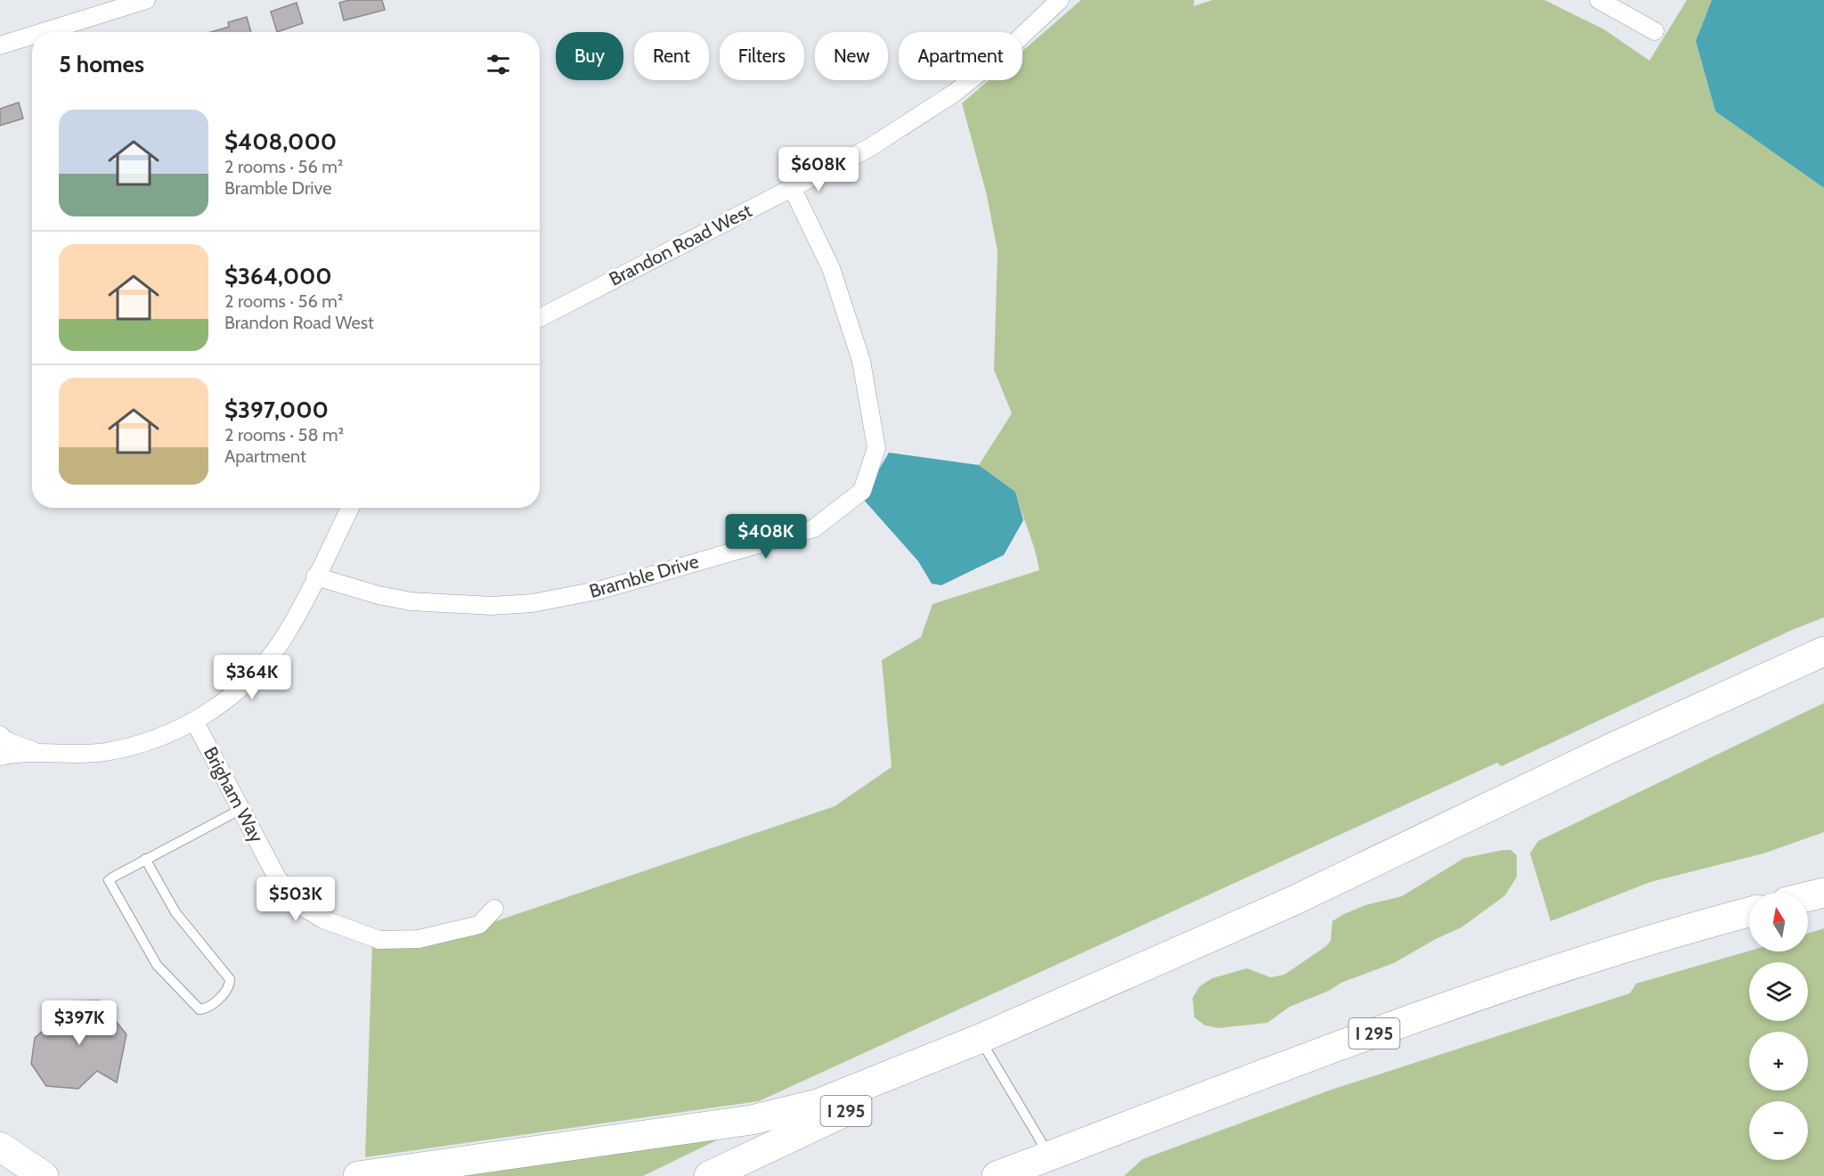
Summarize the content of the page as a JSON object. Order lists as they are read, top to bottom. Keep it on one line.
{"streets":{"highway":["I 295"],"street":["Brandon Road West","Bramble Drive","Brigham Way"]},"crossings":[["Brandon Road West","Bramble Drive"]],"north":"top","page":{"chip":["Buy","Rent","Filters","New","Apartment"],"heading":"5 homes","list":[{"name":"$408,000","note":"2 rooms · 56 m² · Bramble Drive"},{"name":"$364,000","note":"2 rooms · 56 m² · Brandon Road West"},{"name":"$397,000","note":"2 rooms · 58 m² · Apartment"}],"price":["$608K","$408K","$364K","$503K","$397K"],"map_buttons":["+","−"]}}
